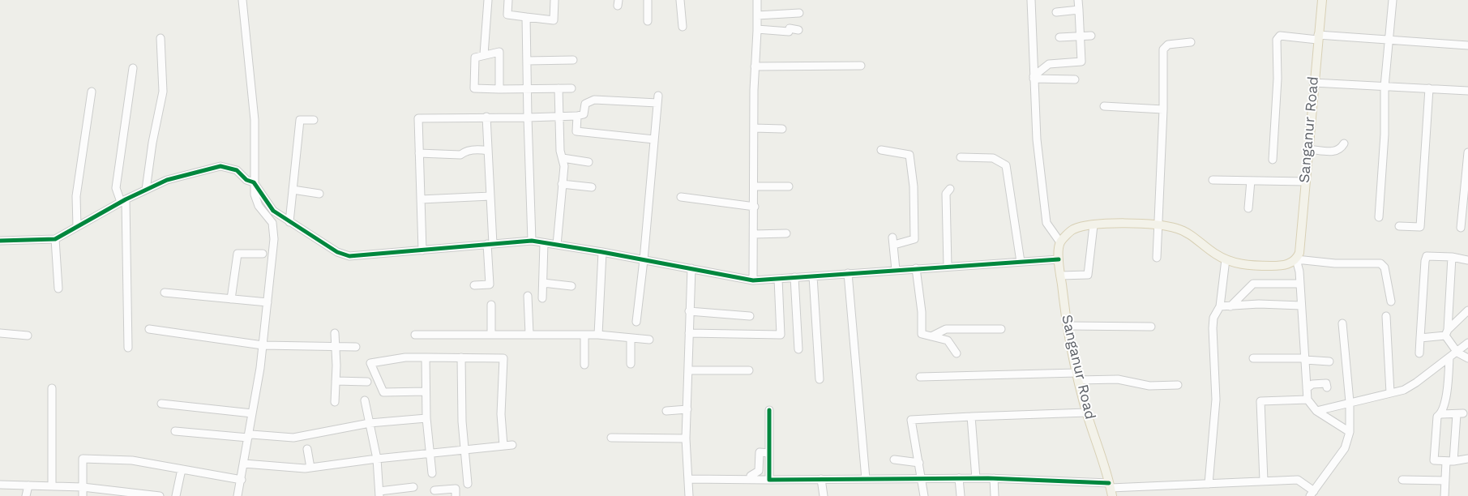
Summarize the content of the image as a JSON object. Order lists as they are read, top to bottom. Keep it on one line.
{"streets":{"main road":["Sanganur Road"]}}
